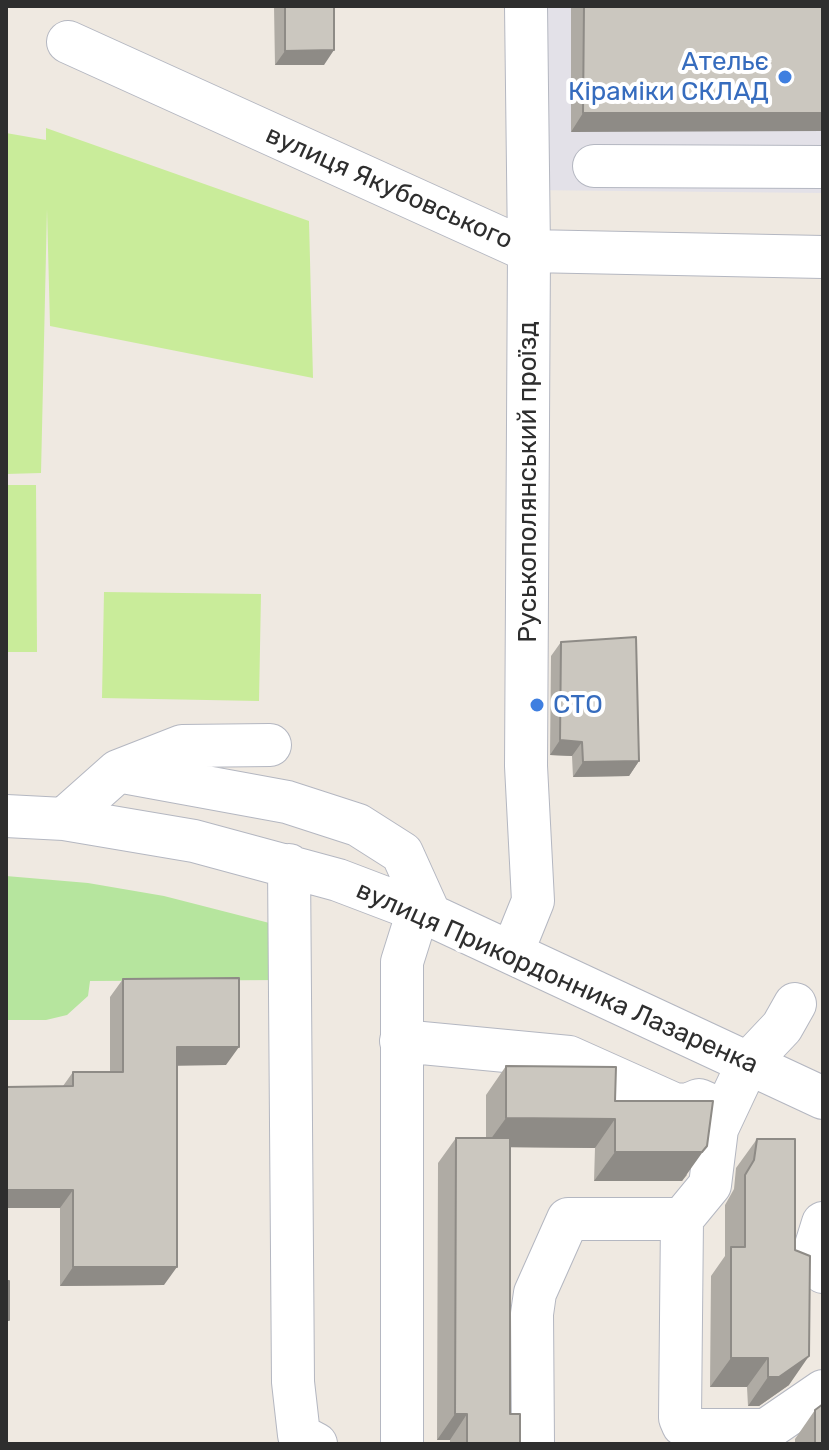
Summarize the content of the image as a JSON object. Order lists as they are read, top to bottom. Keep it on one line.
{"streets":{"street":["вулиця Якубовського","Руськополянський проїзд","вулиця Прикордонника Лазаренка"]},"crossings":[["вулиця Якубовського","Руськополянський проїзд"],["Руськополянський проїзд","вулиця Прикордонника Лазаренка"]],"places":["Ательє Кіраміки СКЛАД","СТО"]}
